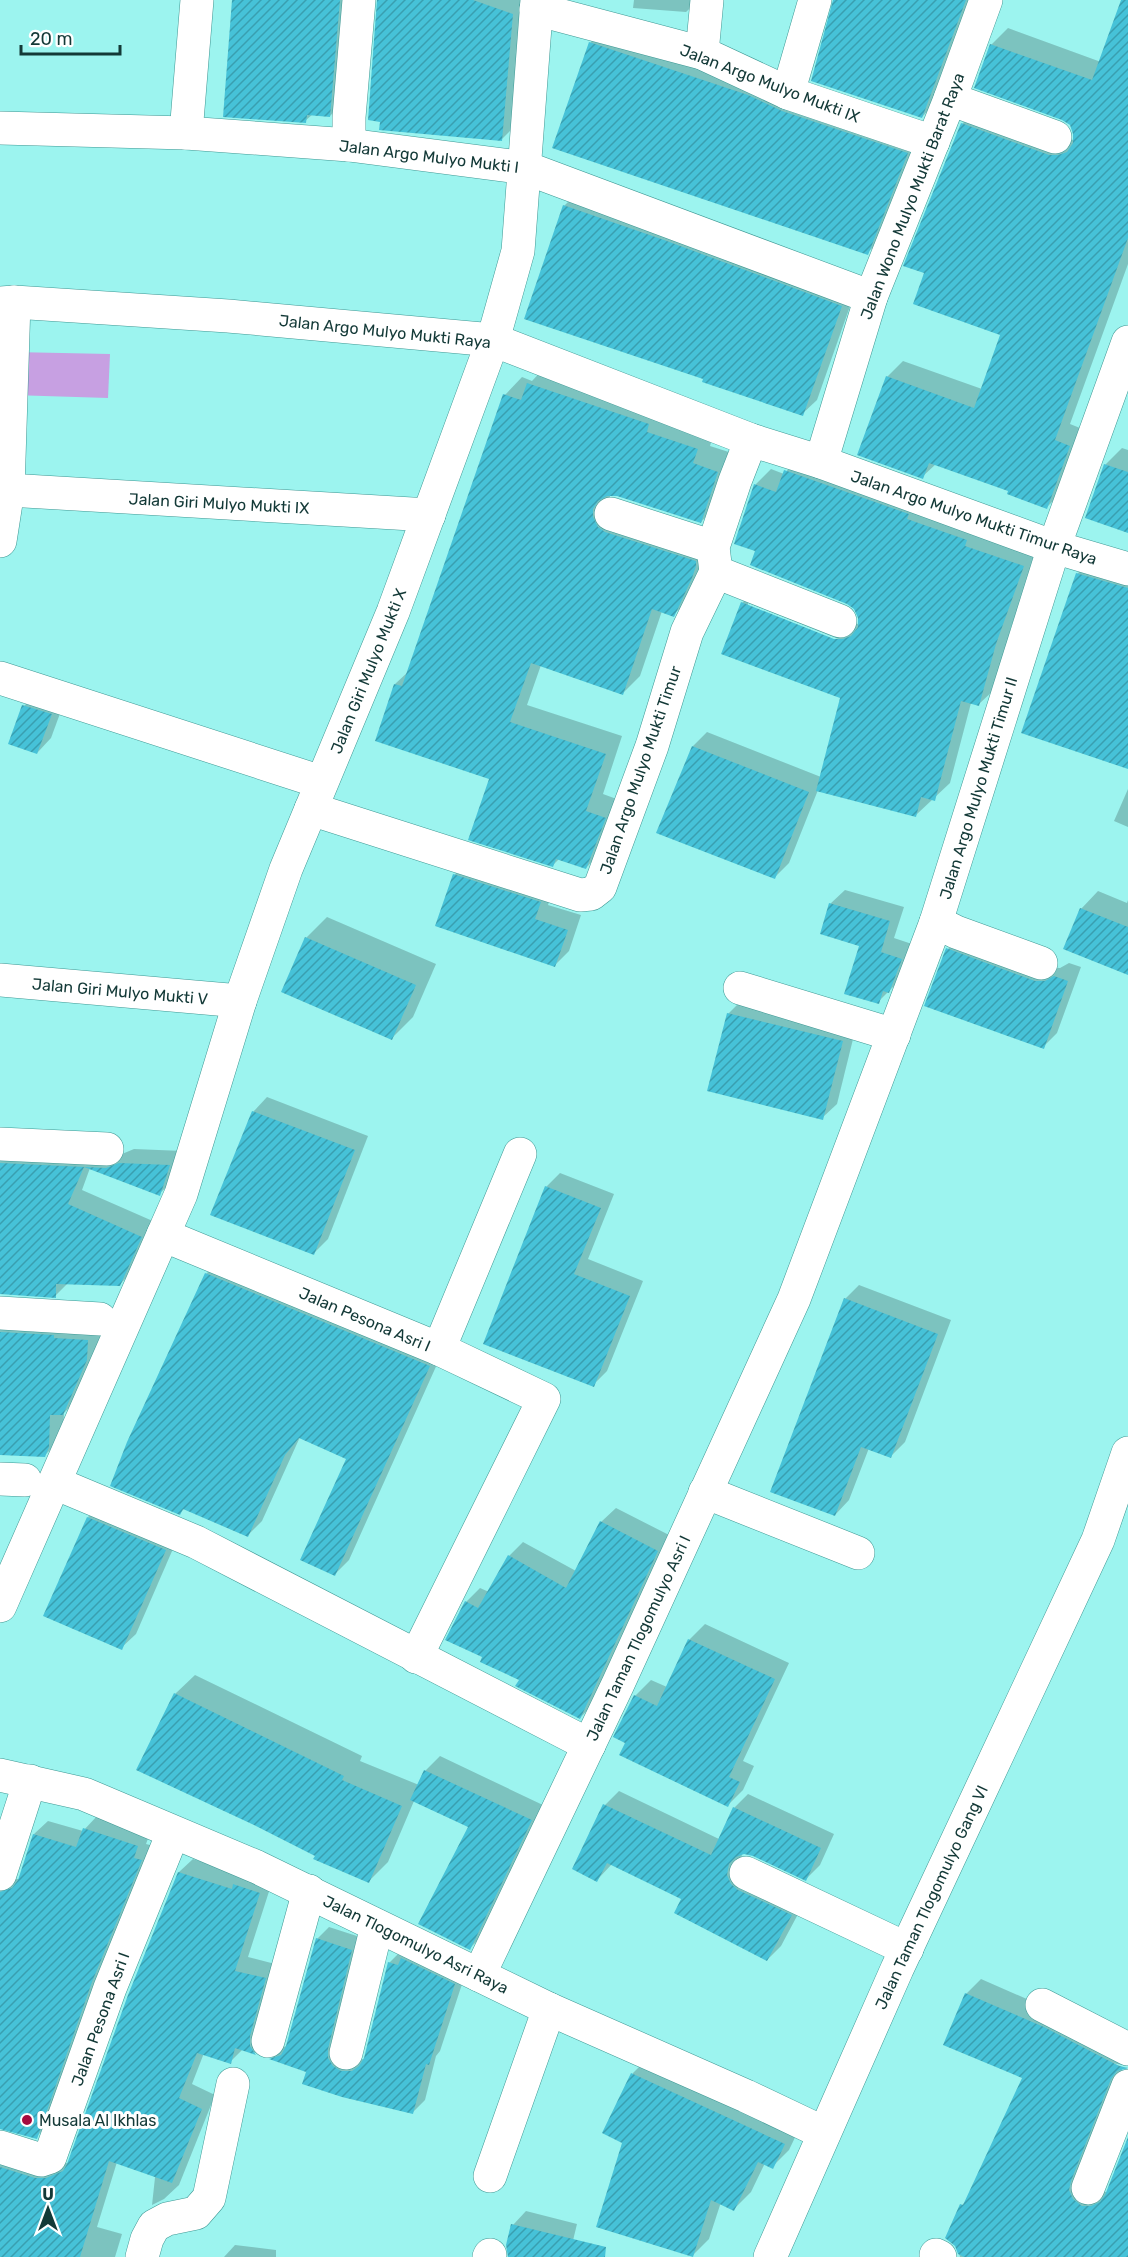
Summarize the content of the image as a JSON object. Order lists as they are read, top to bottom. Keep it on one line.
{"streets":{"street":["Jalan Argo Mulyo Mukti IX","Jalan Argo Mulyo Mukti I","Jalan Wono Mulyo Mukti Barat Raya","Jalan Argo Mulyo Mukti Raya","Jalan Giri Mulyo Mukti IX","Jalan Argo Mulyo Mukti Timur Raya","Jalan Giri Mulyo Mukti X","Jalan Argo Mulyo Mukti Timur","Jalan Argo Mulyo Mukti Timur II","Jalan Giri Mulyo Mukti V","Jalan Pesona Asri I","Jalan Taman Tlogomulyo Asri I","Jalan Taman Tlogomulyo Gang VI","Jalan Tlogomulyo Asri Raya"]},"crossings":[["Jalan Argo Mulyo Mukti IX","Jalan Wono Mulyo Mukti Barat Raya"],["Jalan Argo Mulyo Mukti IX","Jalan Giri Mulyo Mukti X"],["Jalan Argo Mulyo Mukti I","Jalan Wono Mulyo Mukti Barat Raya"],["Jalan Argo Mulyo Mukti I","Jalan Giri Mulyo Mukti X"],["Jalan Wono Mulyo Mukti Barat Raya","Jalan Argo Mulyo Mukti Raya"],["Jalan Wono Mulyo Mukti Barat Raya","Jalan Argo Mulyo Mukti Timur Raya"],["Jalan Argo Mulyo Mukti Raya","Jalan Argo Mulyo Mukti Timur Raya"],["Jalan Argo Mulyo Mukti Raya","Jalan Giri Mulyo Mukti X"],["Jalan Argo Mulyo Mukti Raya","Jalan Argo Mulyo Mukti Timur"],["Jalan Giri Mulyo Mukti IX","Jalan Giri Mulyo Mukti X"],["Jalan Argo Mulyo Mukti Timur Raya","Jalan Argo Mulyo Mukti Timur II"],["Jalan Giri Mulyo Mukti X","Jalan Argo Mulyo Mukti Timur"],["Jalan Giri Mulyo Mukti X","Jalan Giri Mulyo Mukti V"],["Jalan Argo Mulyo Mukti Timur II","Jalan Taman Tlogomulyo Asri I"],["Jalan Pesona Asri I","Jalan Tlogomulyo Asri Raya"],["Jalan Taman Tlogomulyo Asri I","Jalan Tlogomulyo Asri Raya"],["Jalan Taman Tlogomulyo Gang VI","Jalan Tlogomulyo Asri Raya"]],"places":["Musala Al Ikhlas"],"scale_bar":"20 m","north":"top"}
